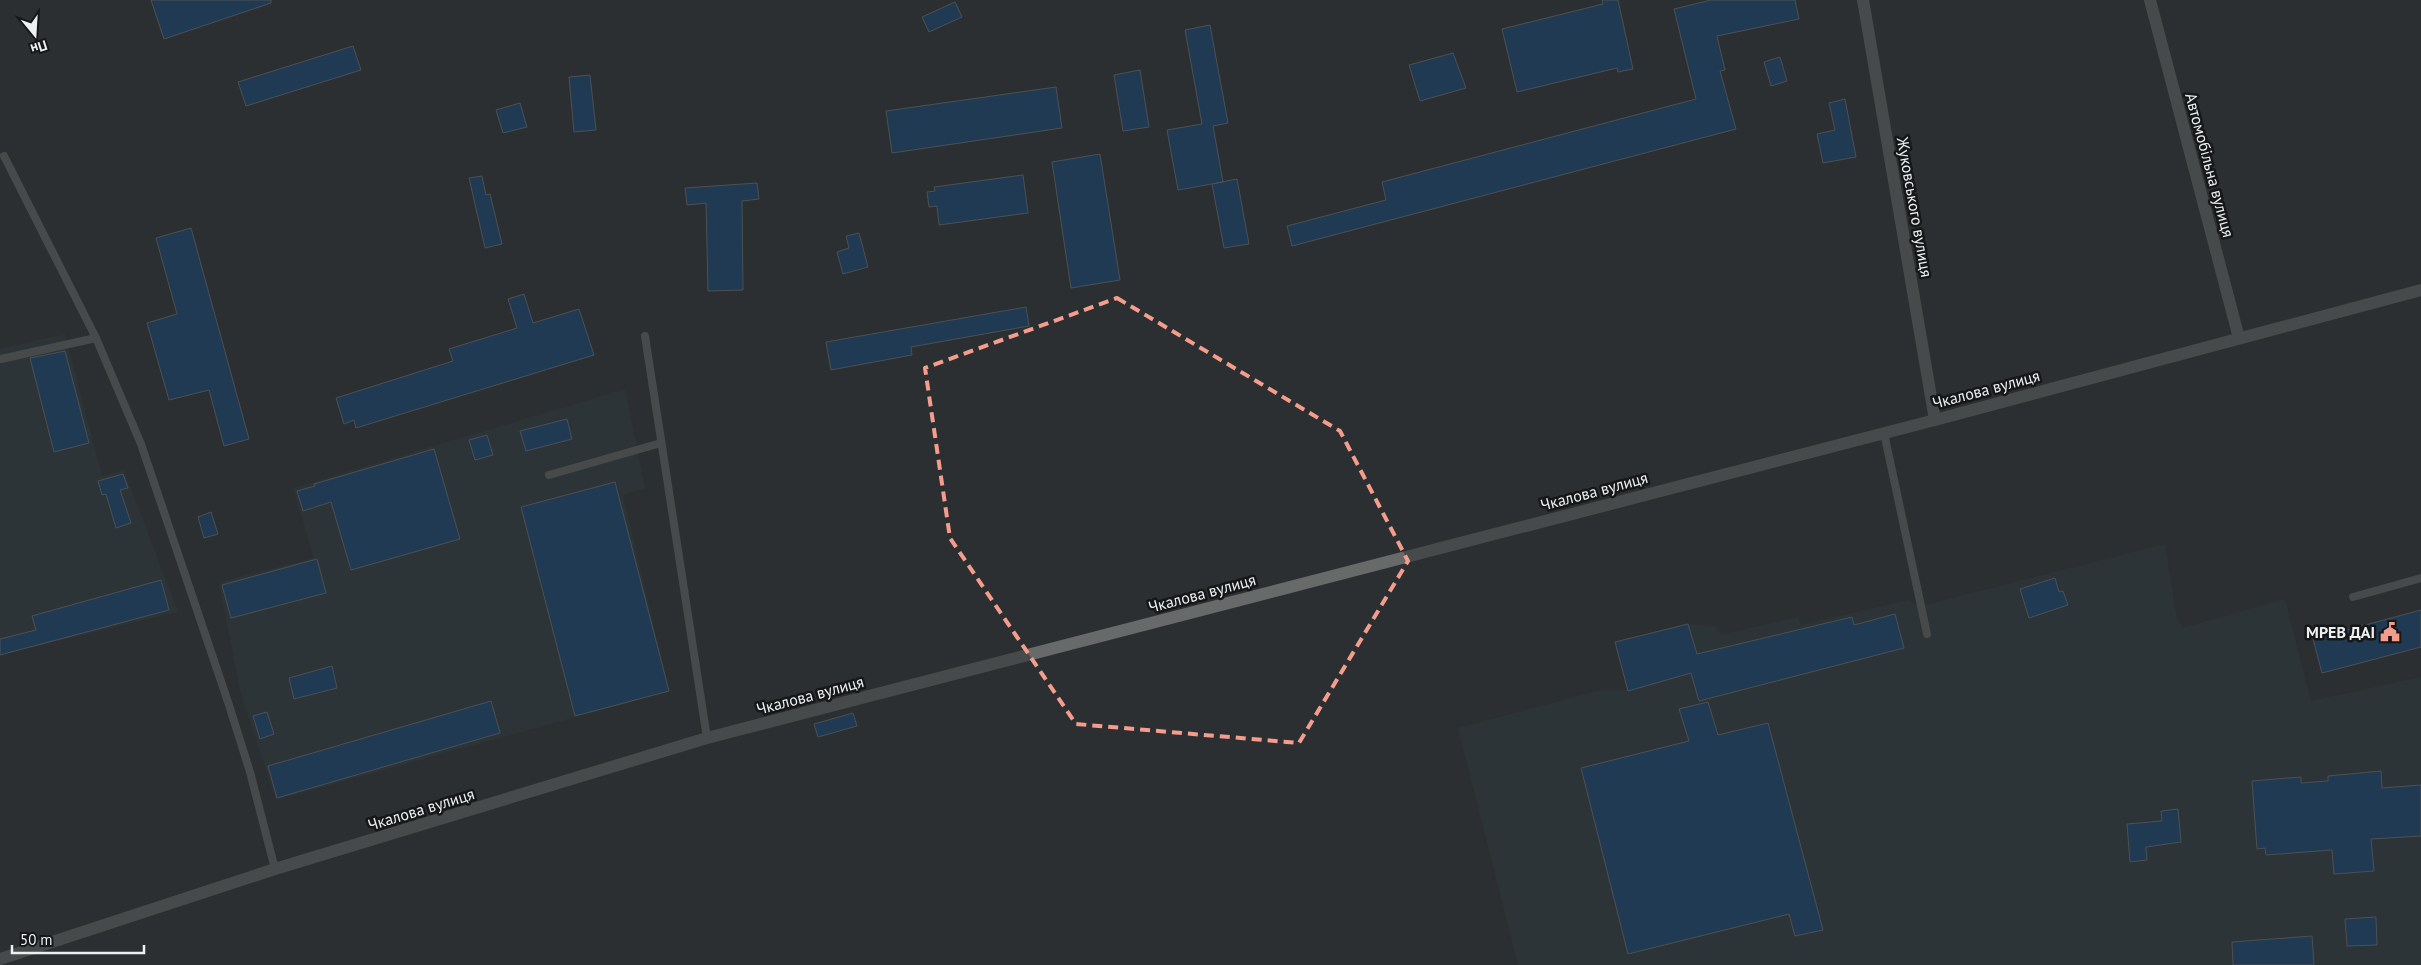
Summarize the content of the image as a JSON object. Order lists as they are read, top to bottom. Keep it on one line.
{"streets":{"street":["Автомобільна вулиця","Жуковського вулиця","Чкалова вулиця"]},"crossings":[["Автомобільна вулиця","Чкалова вулиця"],["Жуковського вулиця","Чкалова вулиця"]],"places":{"public building":["МРЕВ ДАІ"]},"scale_bar":"50 m","north":"bottom"}
